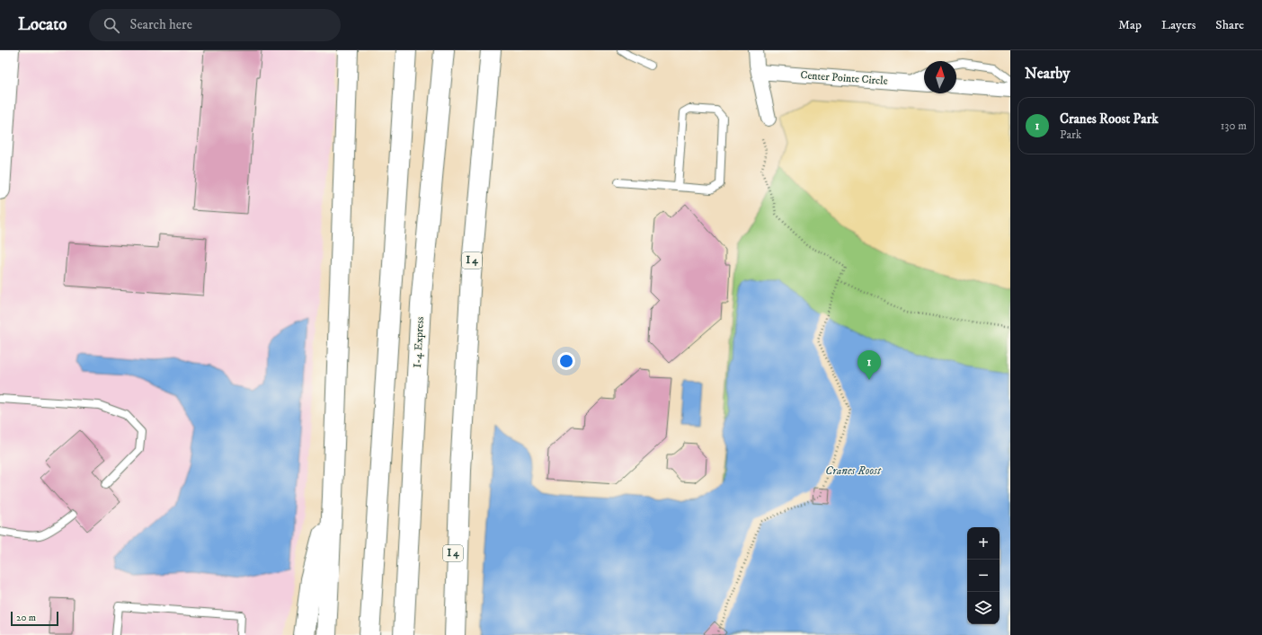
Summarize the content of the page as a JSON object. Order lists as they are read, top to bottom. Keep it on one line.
{"streets":{"main road":["I 4","I-4 Express"],"street":["Center Pointe Circle"]},"water":["Cranes Roost"],"scale_bar":"20 m","north":"top","page":{"header":"Locato","search":"Search here","nav":["Map","Layers","Share"],"heading":"Nearby","list":[{"mark":"1","name":"Cranes Roost Park","note":"Park","value":"130 m"}],"pins":"1","map_buttons":["+","−"],"scale":"20 m"}}
